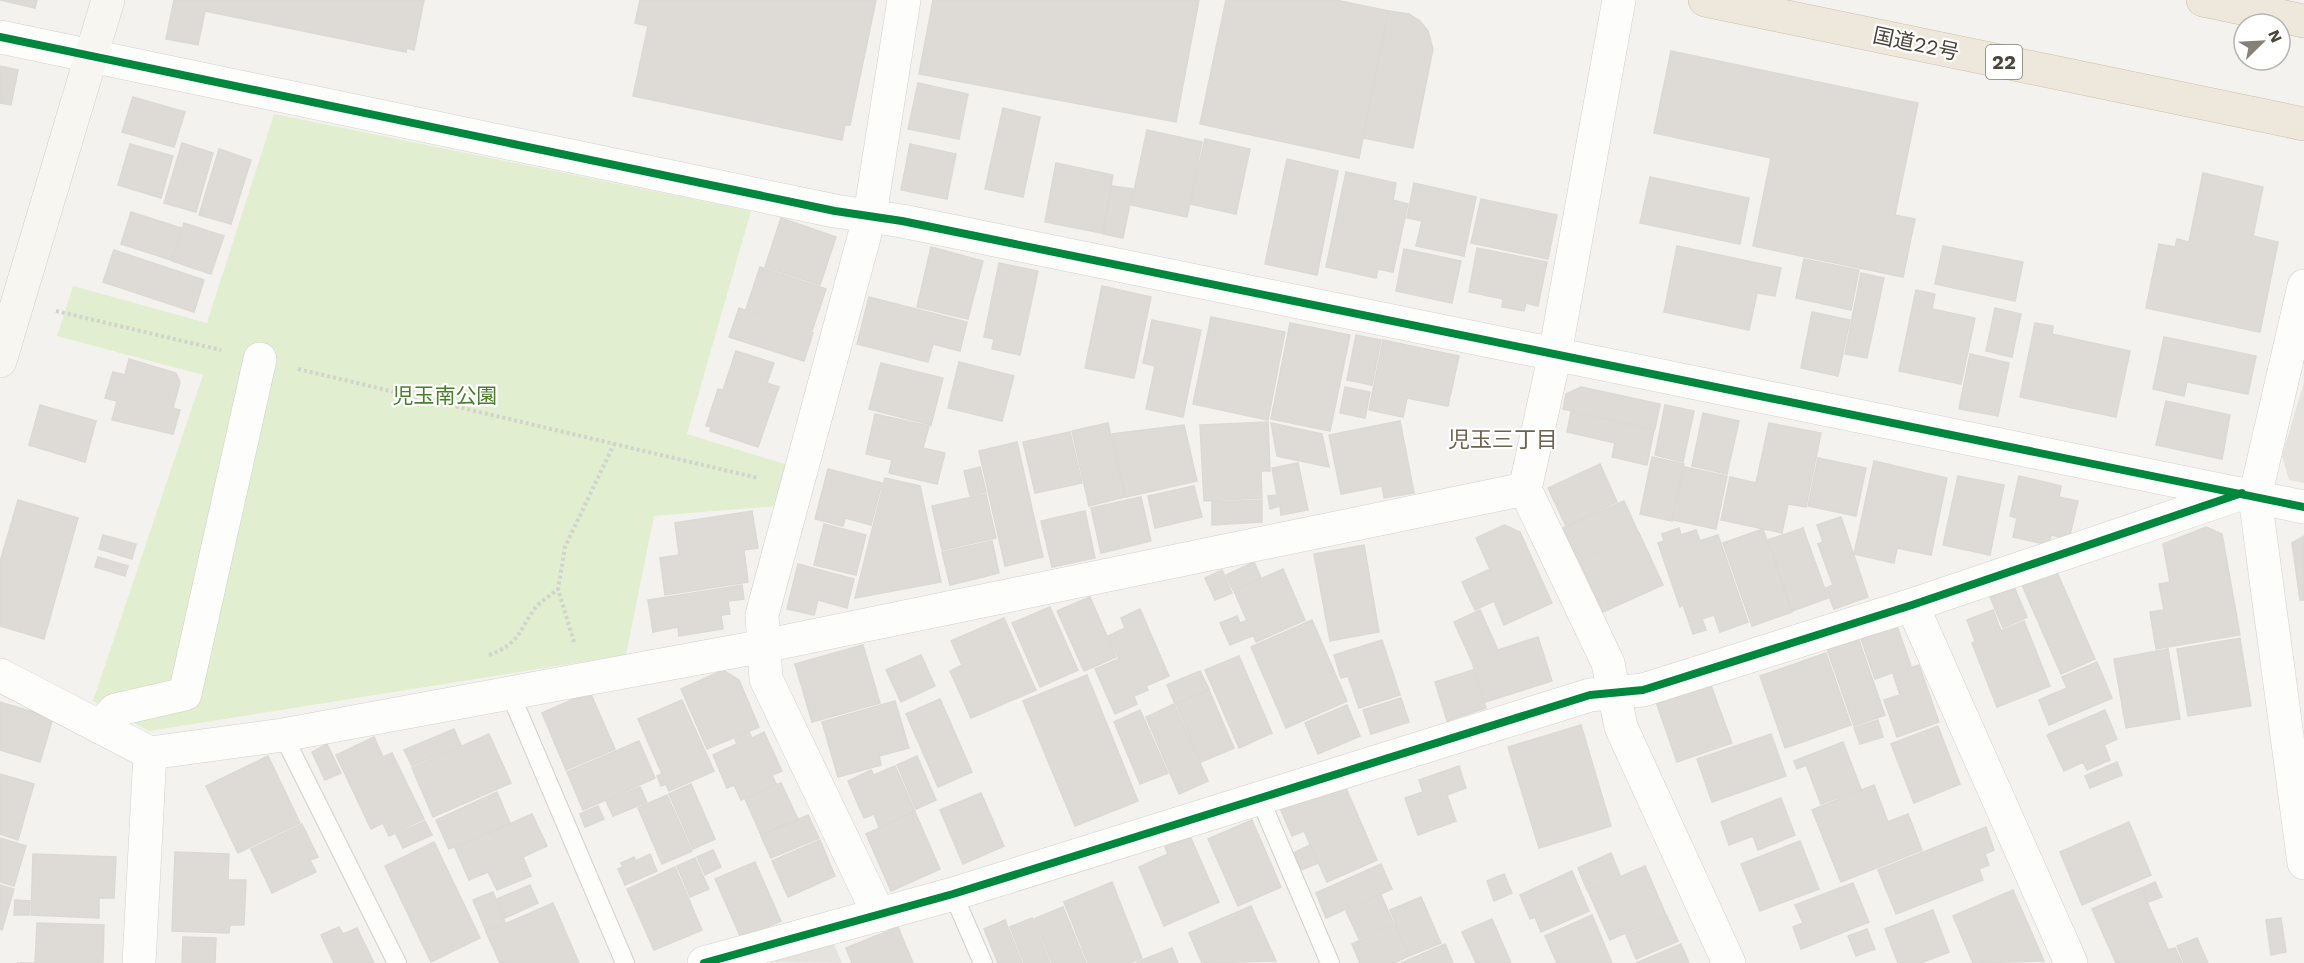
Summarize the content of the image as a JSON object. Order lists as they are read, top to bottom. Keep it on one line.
{"streets":{"highway":["国道22号","22"]},"districts":["児玉三丁目"],"parks":["児玉南公園"],"north":"top right"}
